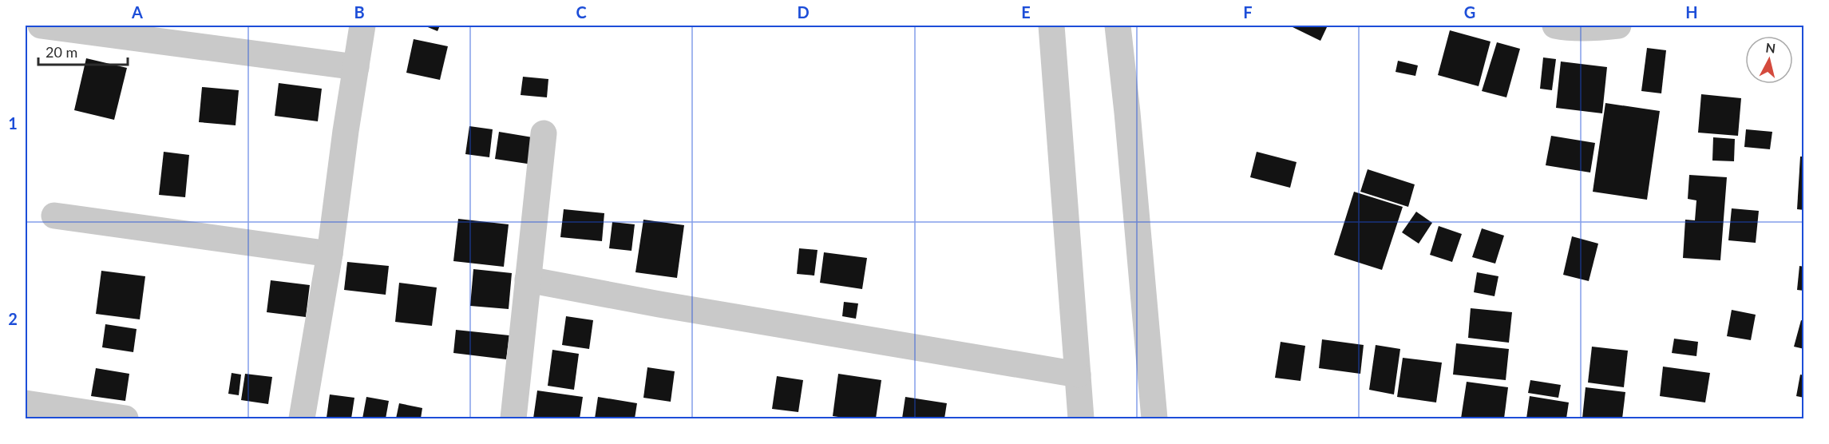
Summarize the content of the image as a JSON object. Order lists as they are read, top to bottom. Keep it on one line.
{"scale_bar":"20 m","north":"top","grid":{"columns":["A","B","C","D","E","F","G","H"],"rows":["1","2"]}}
